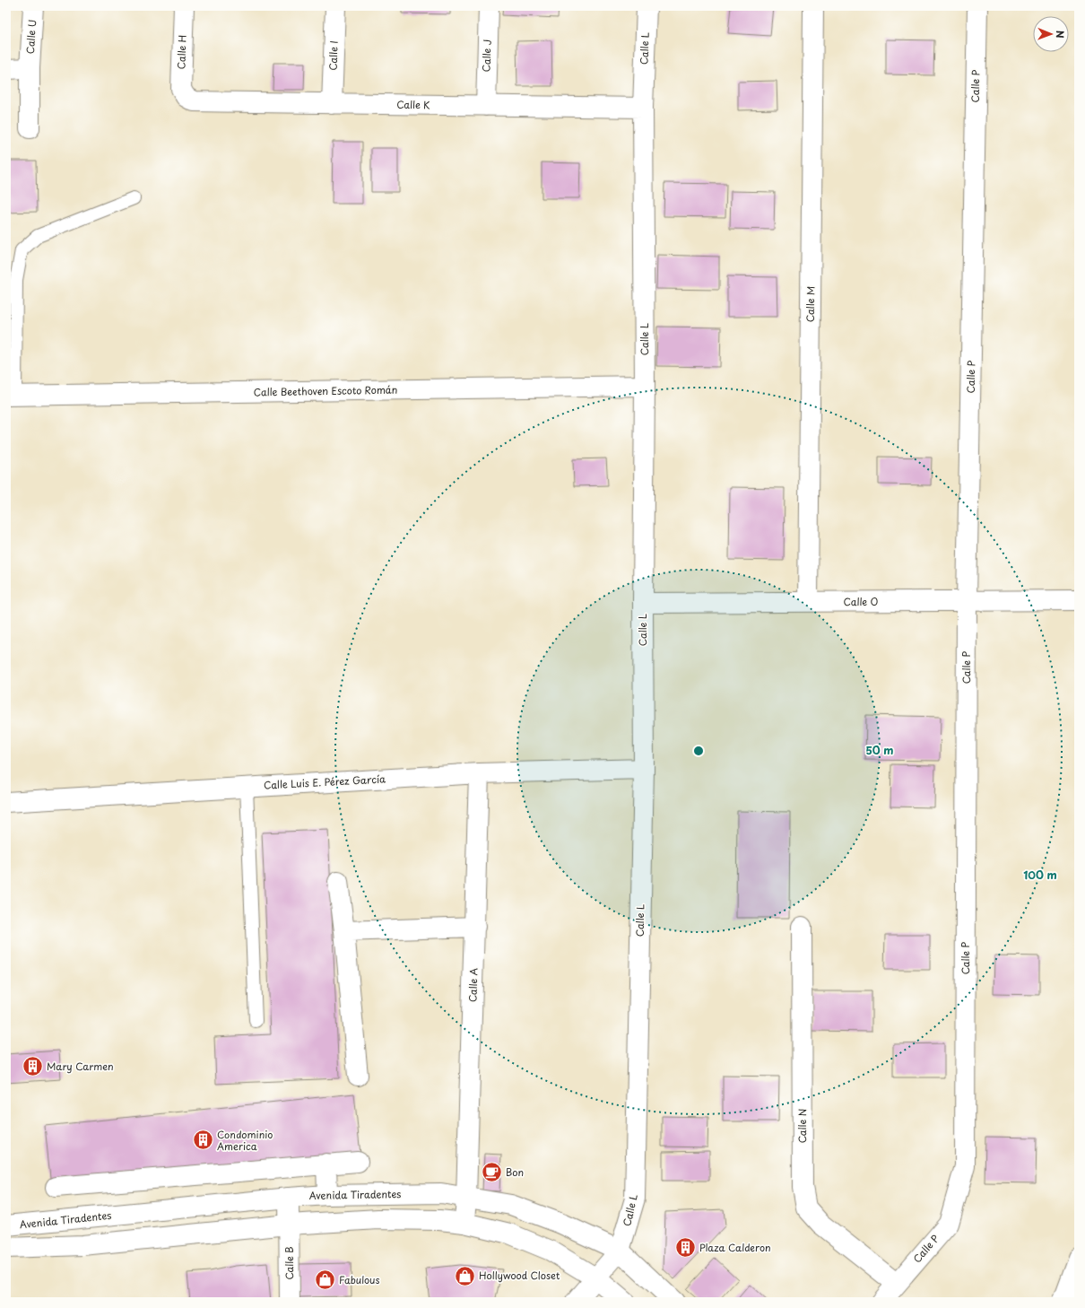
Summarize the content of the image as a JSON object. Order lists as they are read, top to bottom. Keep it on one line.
{"streets":{"street":["Calle U","Calle L","Calle H","Calle I","Calle J","Calle P","Calle K","Calle M","Calle Beethoven Escoto Román","Calle O","Calle Luis E. Pérez García","Calle A","Calle N","Avenida Tiradentes","Calle B"]},"crossings":[["Calle L","Calle K"],["Calle L","Calle Beethoven Escoto Román"],["Calle L","Calle O"],["Calle L","Calle Luis E. Pérez García"],["Calle L","Avenida Tiradentes"],["Calle H","Calle K"],["Calle I","Calle K"],["Calle J","Calle K"],["Calle P","Calle O"],["Calle P","Calle N"],["Calle M","Calle O"],["Calle Luis E. Pérez García","Calle A"],["Calle A","Avenida Tiradentes"],["Avenida Tiradentes","Calle B"]],"places":{"building":["Mary Carmen","Condominio America","Plaza Calderon"],"cafe":["Bon"],"shop":["Hollywood Closet","Fabulous"]},"north":"right","rings":["50 m","100 m"]}
